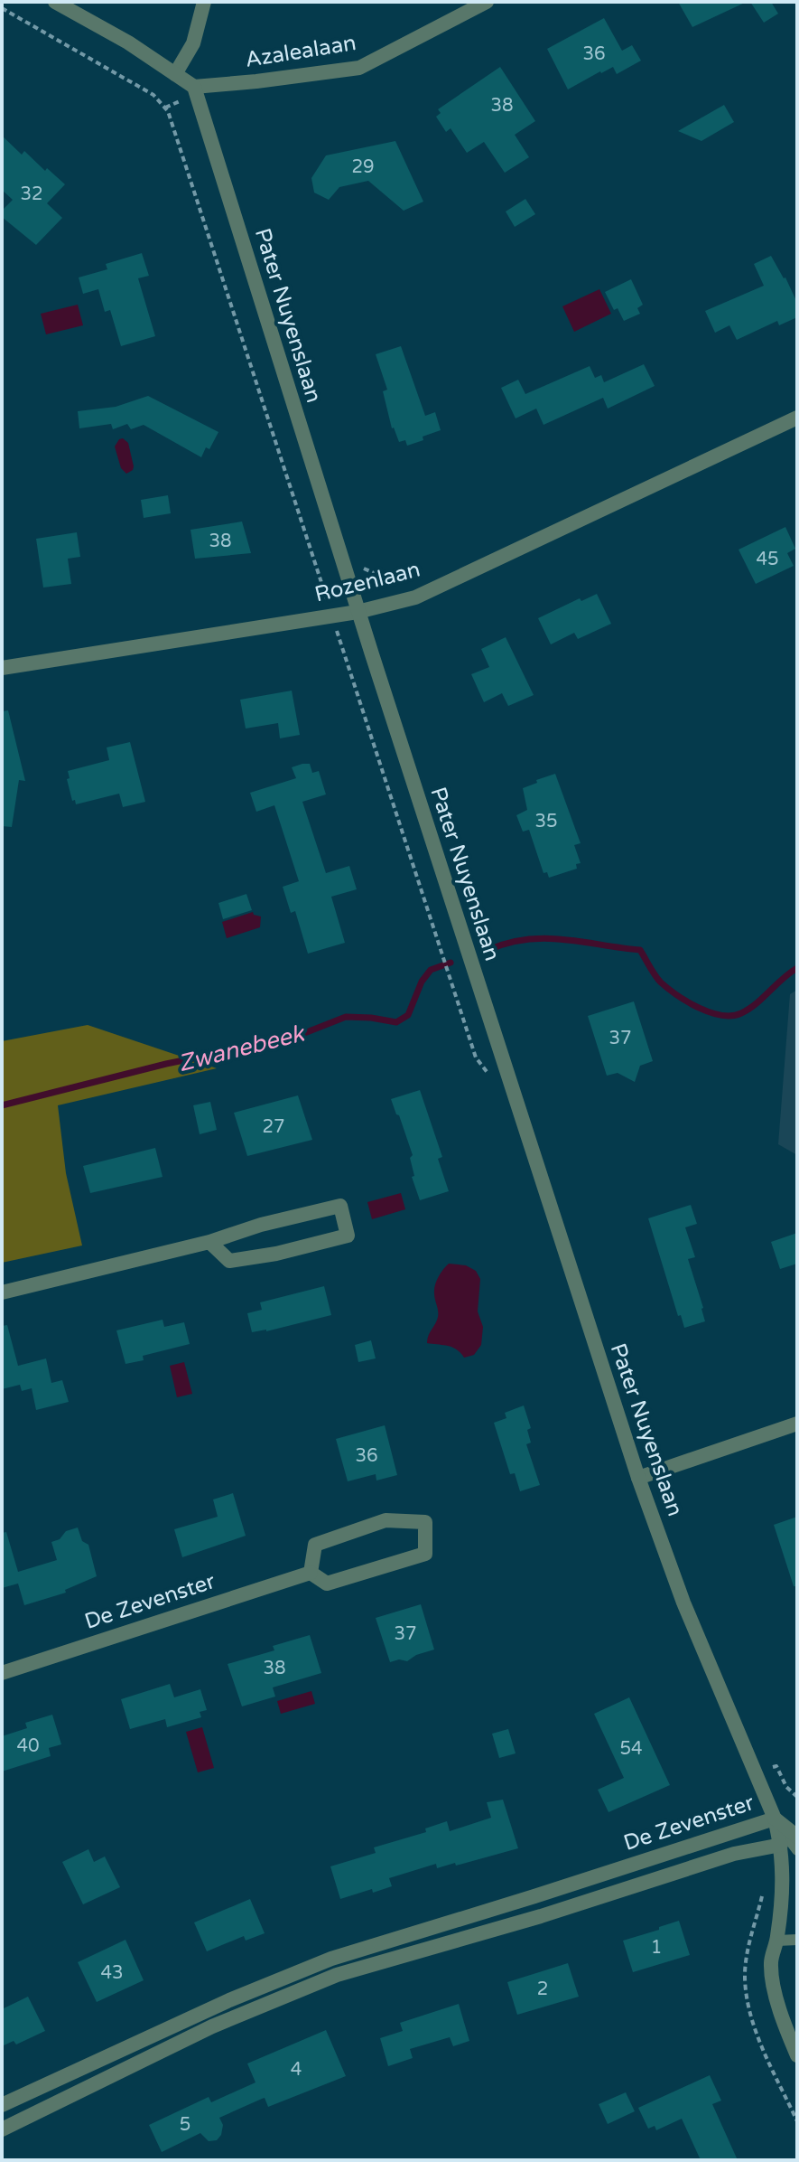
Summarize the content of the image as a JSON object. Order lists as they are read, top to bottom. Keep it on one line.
{"streets":{"street":["Azalealaan","Pater Nuyenslaan","Rozenlaan","De Zevenster"]},"crossings":[["Azalealaan","Pater Nuyenslaan"],["Pater Nuyenslaan","Rozenlaan"],["Pater Nuyenslaan","De Zevenster"]],"water":["Zwanebeek"],"house_numbers":["36","38","29","32","38","45","35","37","27","36","37","38","40","54","1","43","2","4","5"]}
